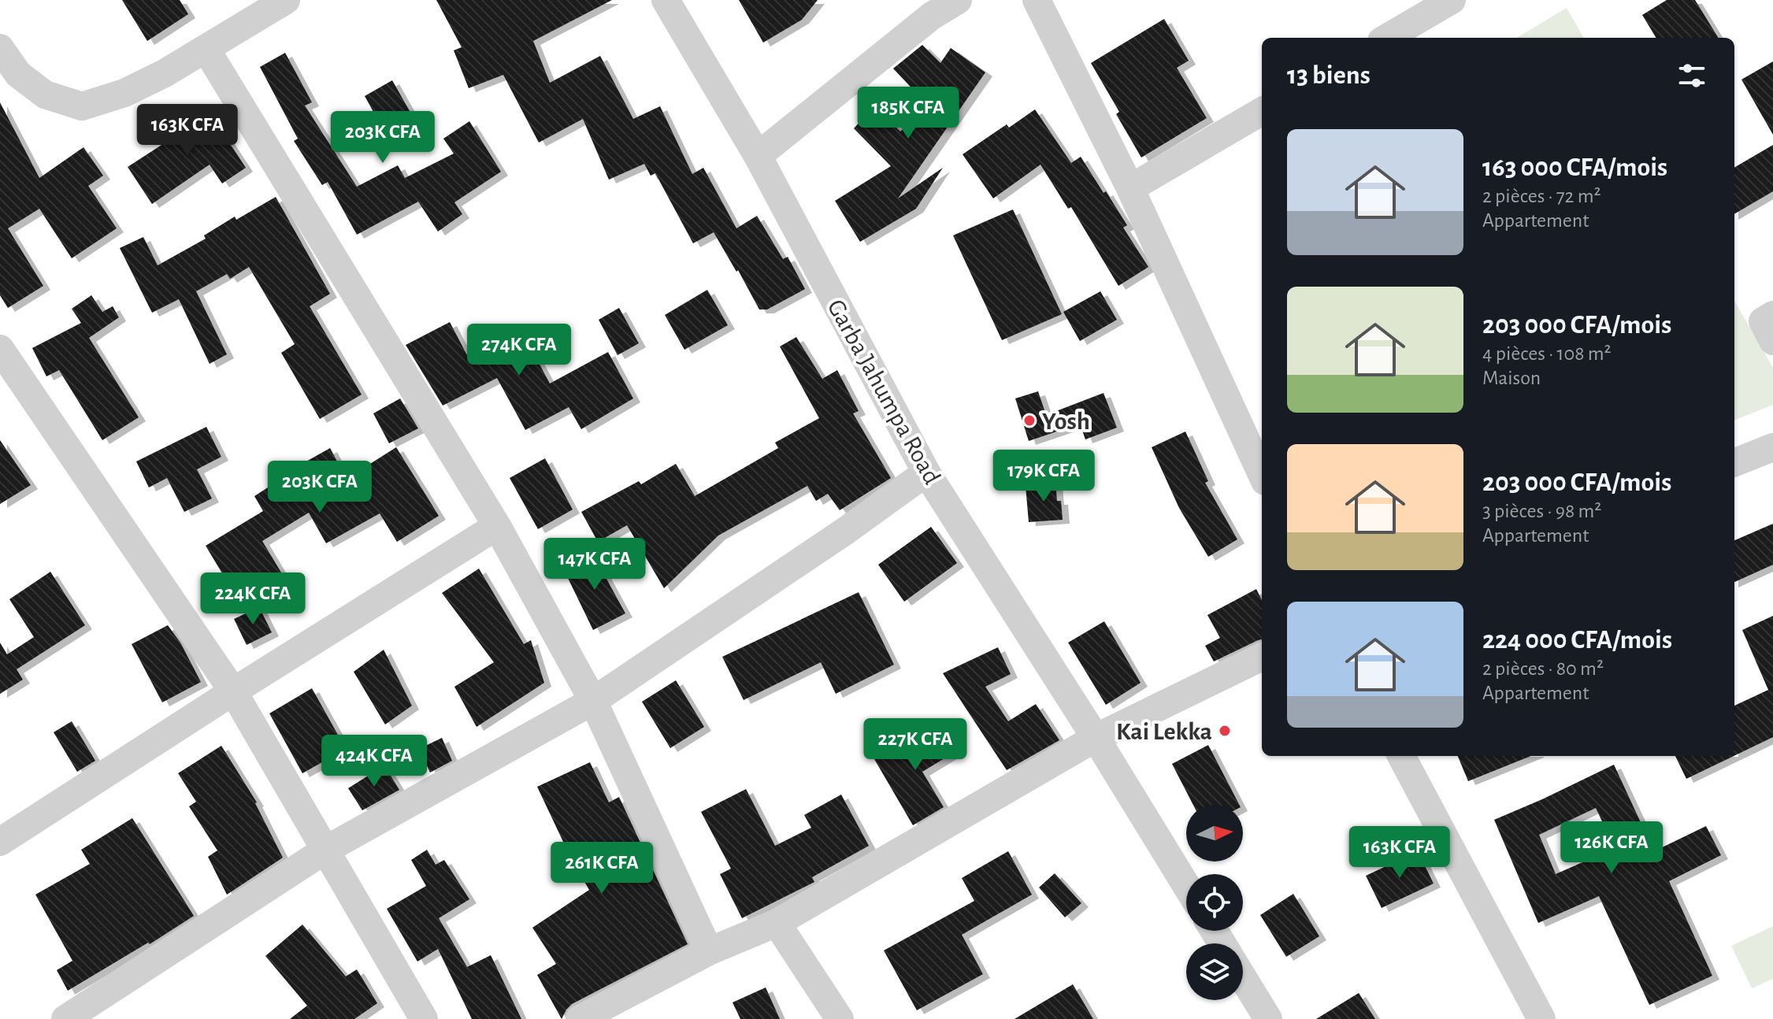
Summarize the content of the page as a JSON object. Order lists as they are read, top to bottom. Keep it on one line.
{"streets":{"street":["Garba Jahumpa Road"]},"places":["Yosh","Kai Lekka"],"north":"right","page":{"heading":"13 biens","price":["185K CFA","163K CFA","203K CFA","274K CFA","179K CFA","203K CFA","147K CFA","224K CFA","227K CFA","424K CFA","126K CFA","163K CFA","261K CFA"],"list":[{"name":"163 000 CFA/mois","note":"2 pièces · 72 m² · Appartement"},{"name":"203 000 CFA/mois","note":"4 pièces · 108 m² · Maison"},{"name":"203 000 CFA/mois","note":"3 pièces · 98 m² · Appartement"},{"name":"224 000 CFA/mois","note":"2 pièces · 80 m² · Appartement"}]}}
